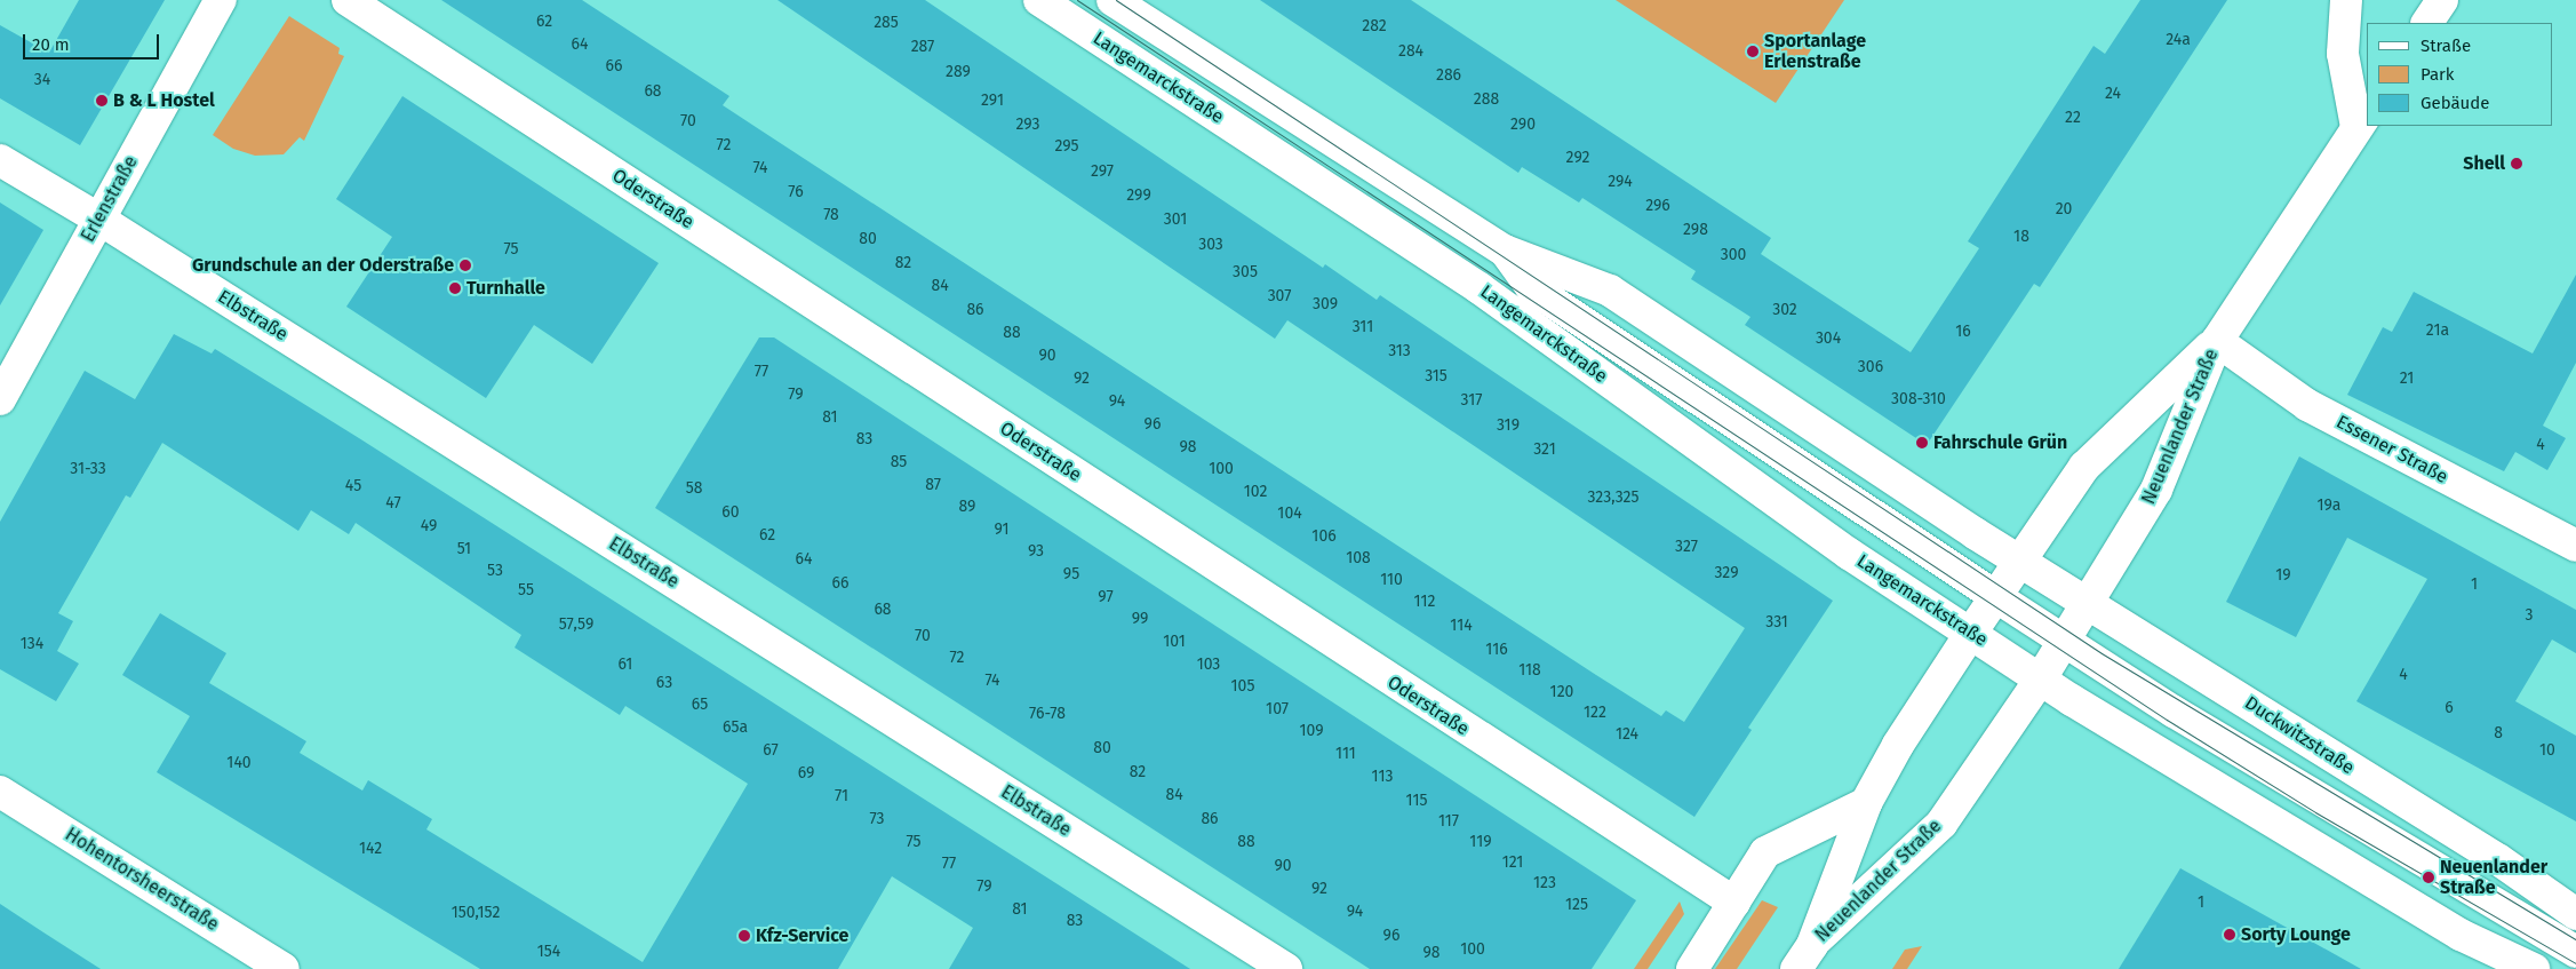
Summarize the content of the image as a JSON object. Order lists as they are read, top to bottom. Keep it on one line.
{"streets":{"street":["Langemarckstraße","Erlenstraße","Oderstraße","Elbstraße","Neuenlander Straße","Essener Straße","Duckwitzstraße","Hohentorsheerstraße"]},"crossings":[["Langemarckstraße","Neuenlander Straße"],["Erlenstraße","Elbstraße"],["Neuenlander Straße","Essener Straße"],["Neuenlander Straße","Duckwitzstraße"]],"places":["Sportanlage Erlenstraße","B & L Hostel","Shell","Grundschule an der Oderstraße","Turnhalle","Fahrschule Grün","Neuenlander Straße","Sorty Lounge","Kfz-Service"],"house_numbers":["62","285","282","24a","64","287","284","66","289","286","34","68","24","288","291","22","70","293","290","72","295","292","74","297","294","76","299","296","20","78","301","298","18","80","303","75","300","82","305","84","307","309","86","302","311","21a","16","88","304","313","90","306","77","315","92","21","79","308-310","317","94","81","96","319","83","4","98","321","85","31-33","100","87","45","58","102","323,325","47","19a","89","60","104","49","91","62","106","327","51","93","108","64","53","329","95","19","110","66","1","55","97","112","68","3","99","331","57,59","114","70","101","134","116","72","61","103","118","4","74","63","105","120","65","6","107","122","76-78","65a","109","8","124","80","67","10","111","140","82","69","113","84","71","115","73","86","117","75","88","119","142","121","77","90","123","79","92","1","125","81","94","150,152","83","96","100","154","98"],"legend":["Straße","Park","Gebäude"],"scale_bar":"20 m"}
